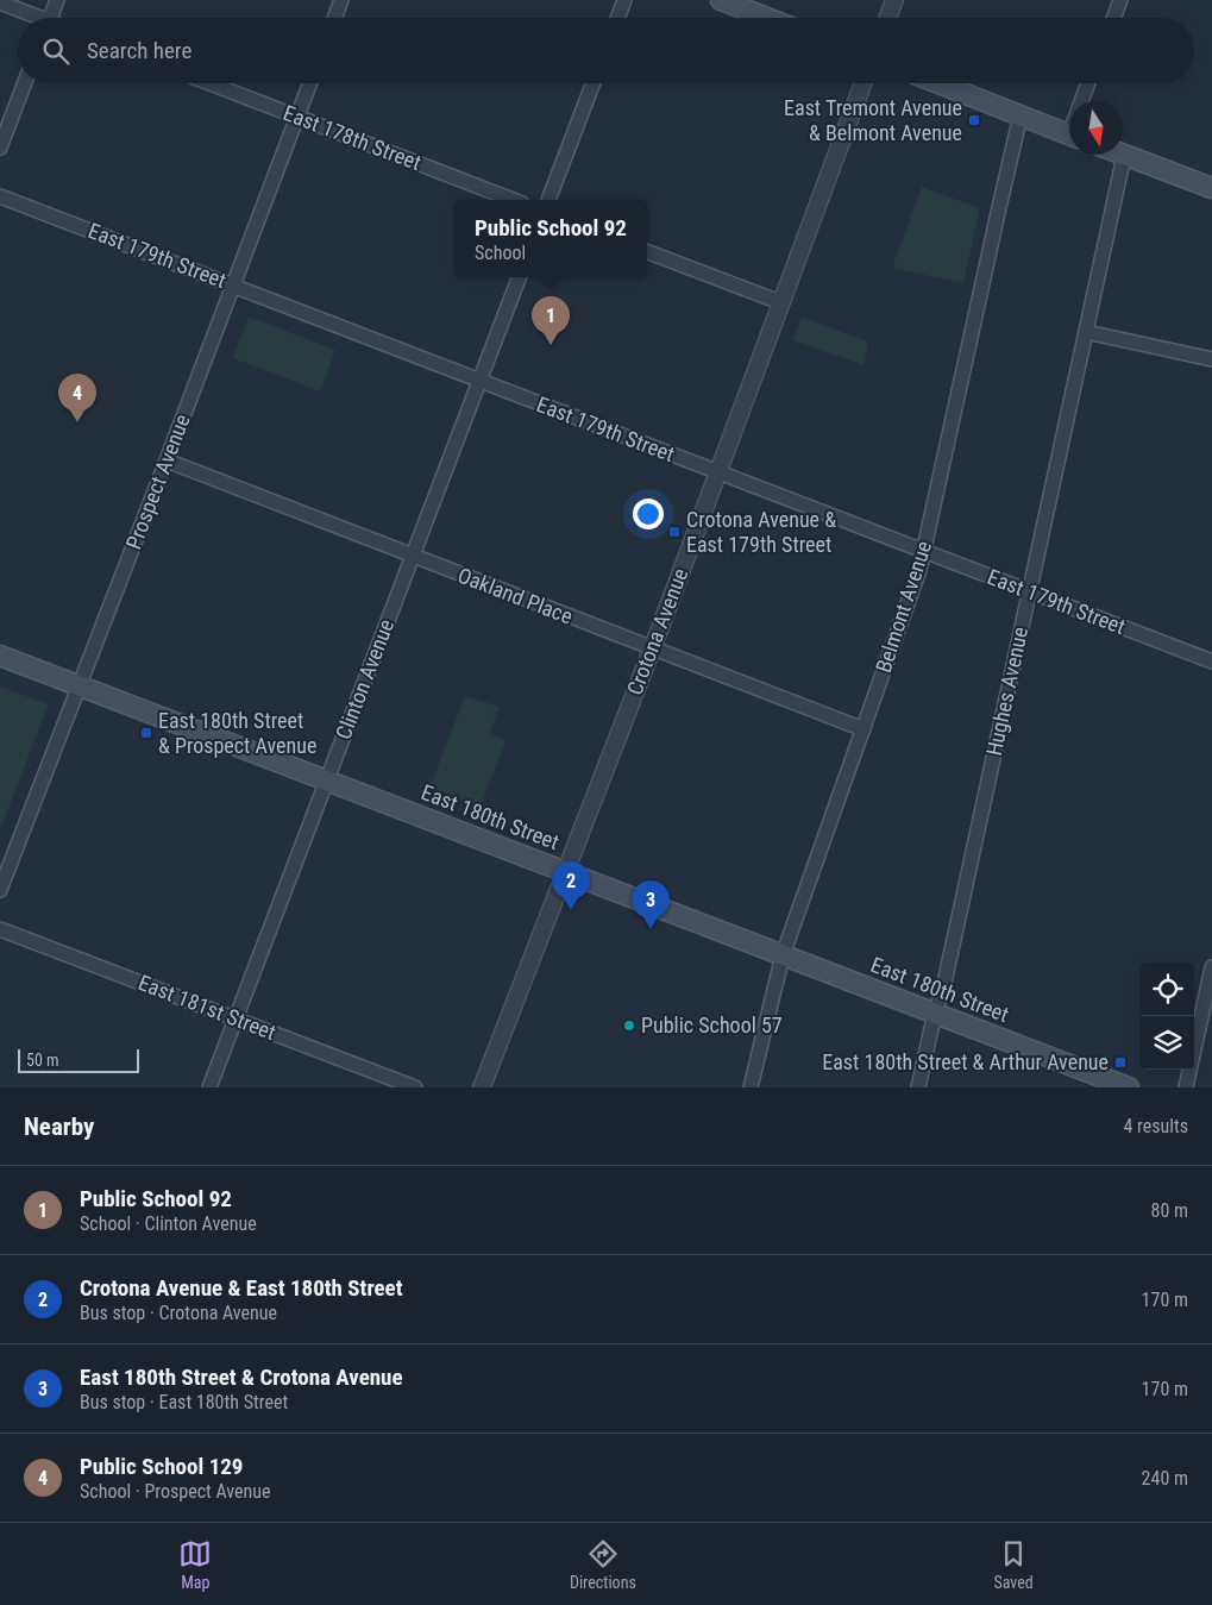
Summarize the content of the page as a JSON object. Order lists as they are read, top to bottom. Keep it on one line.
{"streets":{"main road":["East 180th Street"],"street":["East 178th Street","East 179th Street","Prospect Avenue","Oakland Place","Belmont Avenue","Crotona Avenue","Clinton Avenue","Hughes Avenue","East 181st Street"]},"crossings":[["East 178th Street","Prospect Avenue"],["East 179th Street","Prospect Avenue"],["East 179th Street","Belmont Avenue"],["East 179th Street","Crotona Avenue"],["East 179th Street","Clinton Avenue"],["East 179th Street","Hughes Avenue"],["Prospect Avenue","Oakland Place"],["Prospect Avenue","East 180th Street"],["Oakland Place","Belmont Avenue"],["Oakland Place","Crotona Avenue"],["Oakland Place","Clinton Avenue"],["Belmont Avenue","East 180th Street"],["Crotona Avenue","East 180th Street"],["Clinton Avenue","East 180th Street"],["Clinton Avenue","East 181st Street"],["Hughes Avenue","East 180th Street"]],"places":{"transit":["East Tremont Avenue & Belmont Avenue","Crotona Avenue & East 179th Street","East 180th Street & Prospect Avenue","East 180th Street & Arthur Avenue"],"other":["Public School 57"]},"scale_bar":"50 m","north":"bottom","page":{"search":"Search here","popup":["Public School 92","School"],"pins":["1","4","2","3"],"scale":"50 m","heading":["Nearby","4 results"],"list":[{"mark":"1","name":"Public School 92","note":"School · Clinton Avenue","value":"80 m"},{"mark":"2","name":"Crotona Avenue & East 180th Street","note":"Bus stop · Crotona Avenue","value":"170 m"},{"mark":"3","name":"East 180th Street & Crotona Avenue","note":"Bus stop · East 180th Street","value":"170 m"},{"mark":"4","name":"Public School 129","note":"School · Prospect Avenue","value":"240 m"}],"nav":["Map","Directions","Saved"]}}
